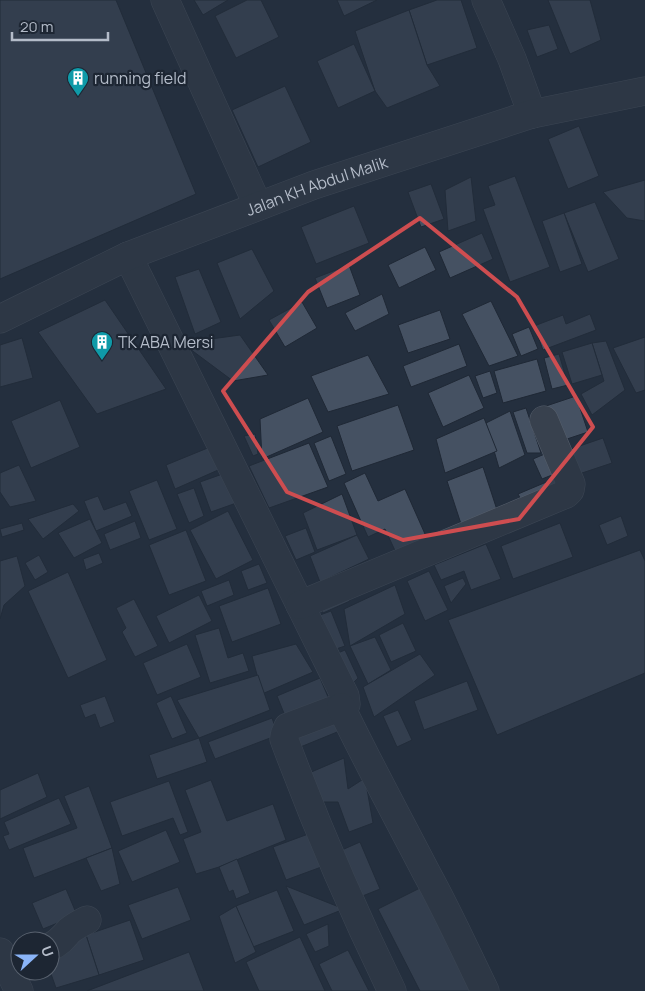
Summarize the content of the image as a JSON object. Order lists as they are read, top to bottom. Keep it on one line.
{"streets":{"street":["Jalan KH Abdul Malik"]},"places":{"building":["running field","TK ABA Mersi"]},"scale_bar":"20 m","north":"right"}
